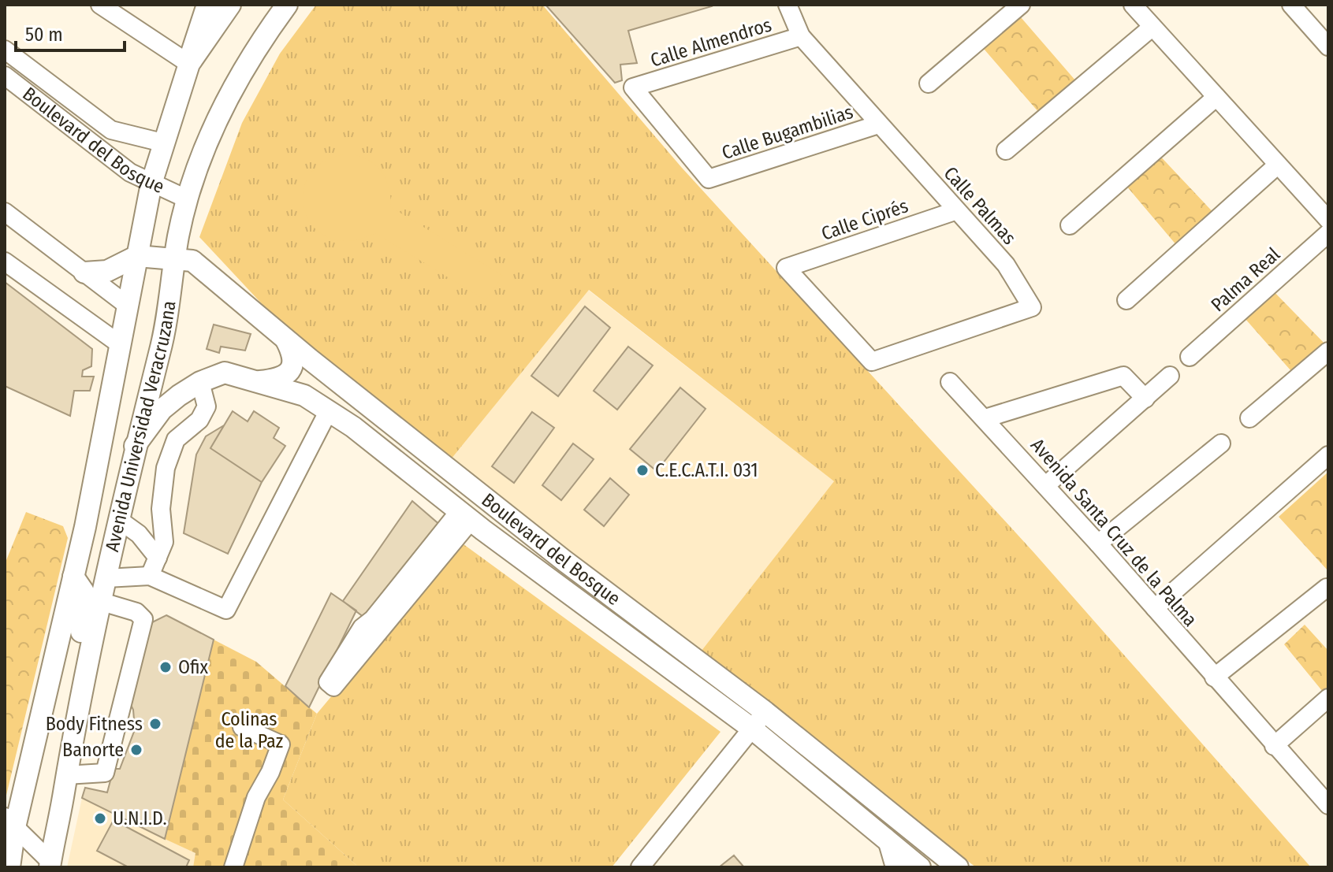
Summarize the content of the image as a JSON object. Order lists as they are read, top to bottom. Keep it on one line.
{"streets":{"main road":["Boulevard del Bosque","Avenida Universidad Veracruzana"],"street":["Calle Almendros","Calle Bugambilias","Calle Palmas","Calle Ciprés","Palma Real","Avenida Santa Cruz de la Palma"]},"crossings":[["Calle Almendros","Calle Bugambilias"],["Calle Almendros","Calle Palmas"],["Calle Bugambilias","Calle Palmas"],["Boulevard del Bosque","Avenida Universidad Veracruzana"],["Calle Palmas","Calle Ciprés"]],"parks":["Colinas de la Paz"],"places":["C.E.C.A.T.I. 031","Ofix","Body Fitness","Banorte","U.N.I.D."],"scale_bar":"50 m"}
